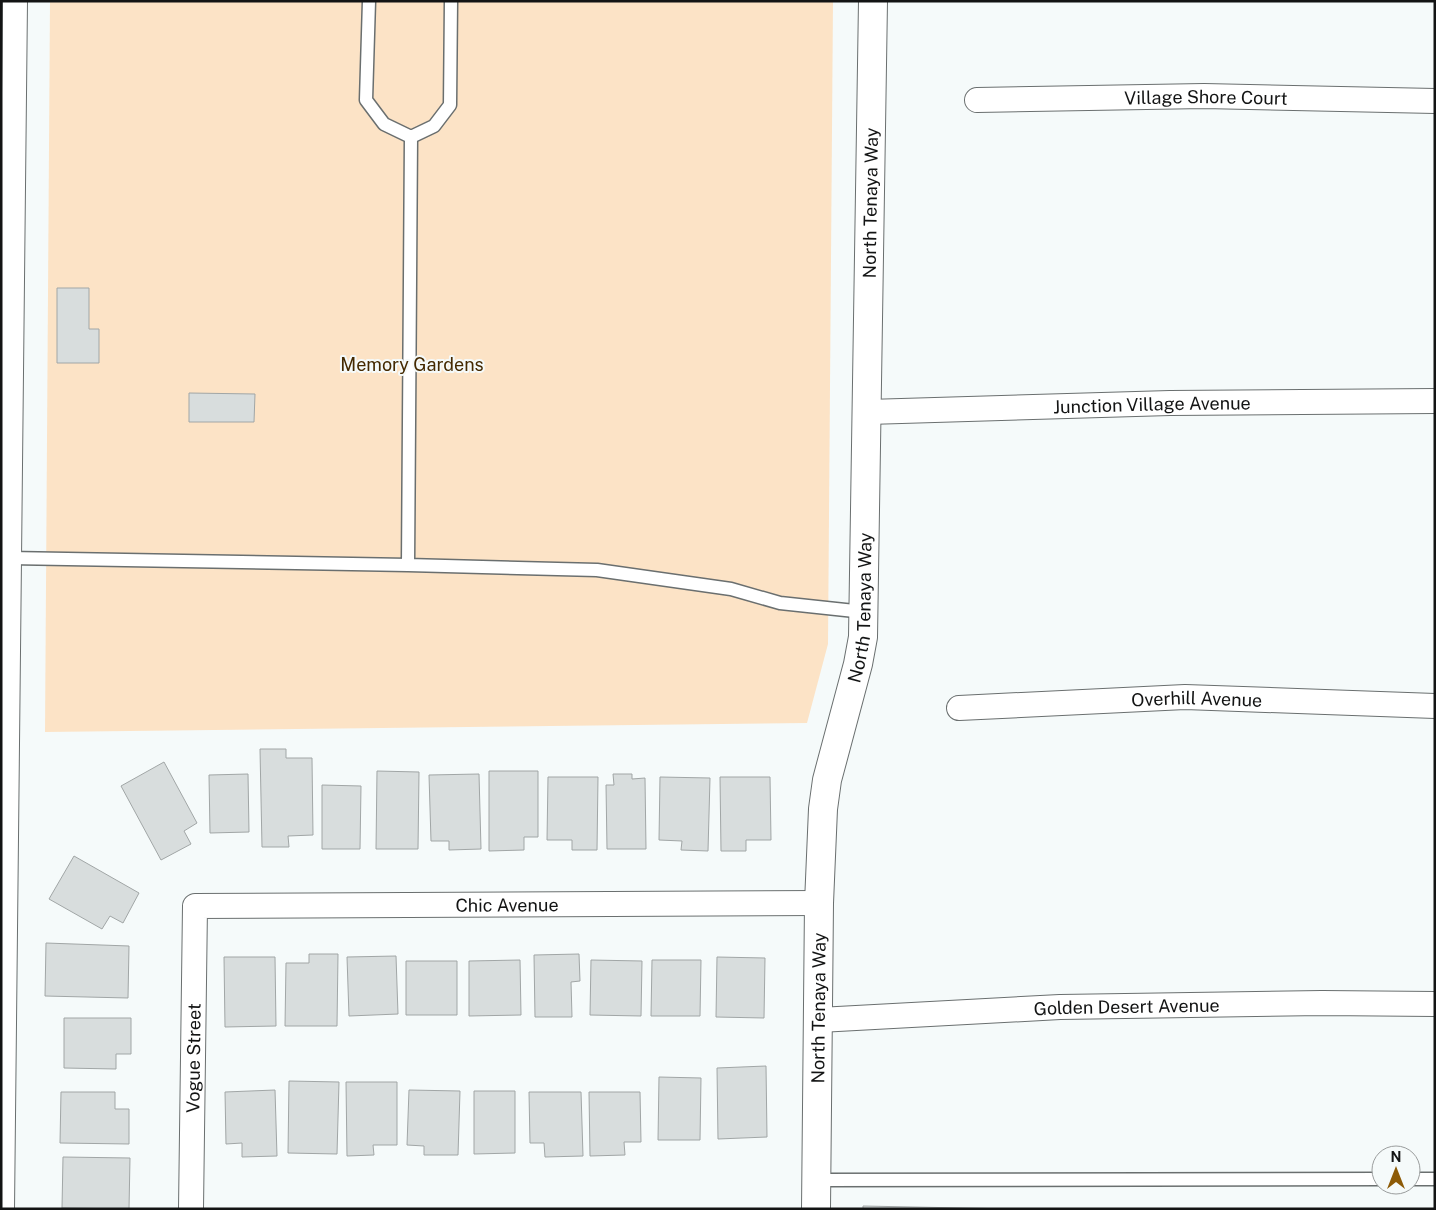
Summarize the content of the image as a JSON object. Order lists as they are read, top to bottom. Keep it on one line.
{"streets":{"main road":["North Tenaya Way"],"street":["Village Shore Court","Junction Village Avenue","Overhill Avenue","Chic Avenue","Golden Desert Avenue","Vogue Street"]},"crossings":[["North Tenaya Way","Junction Village Avenue"],["North Tenaya Way","Chic Avenue"],["North Tenaya Way","Golden Desert Avenue"],["Chic Avenue","Vogue Street"]],"parks":["Memory Gardens"],"north":"top"}
